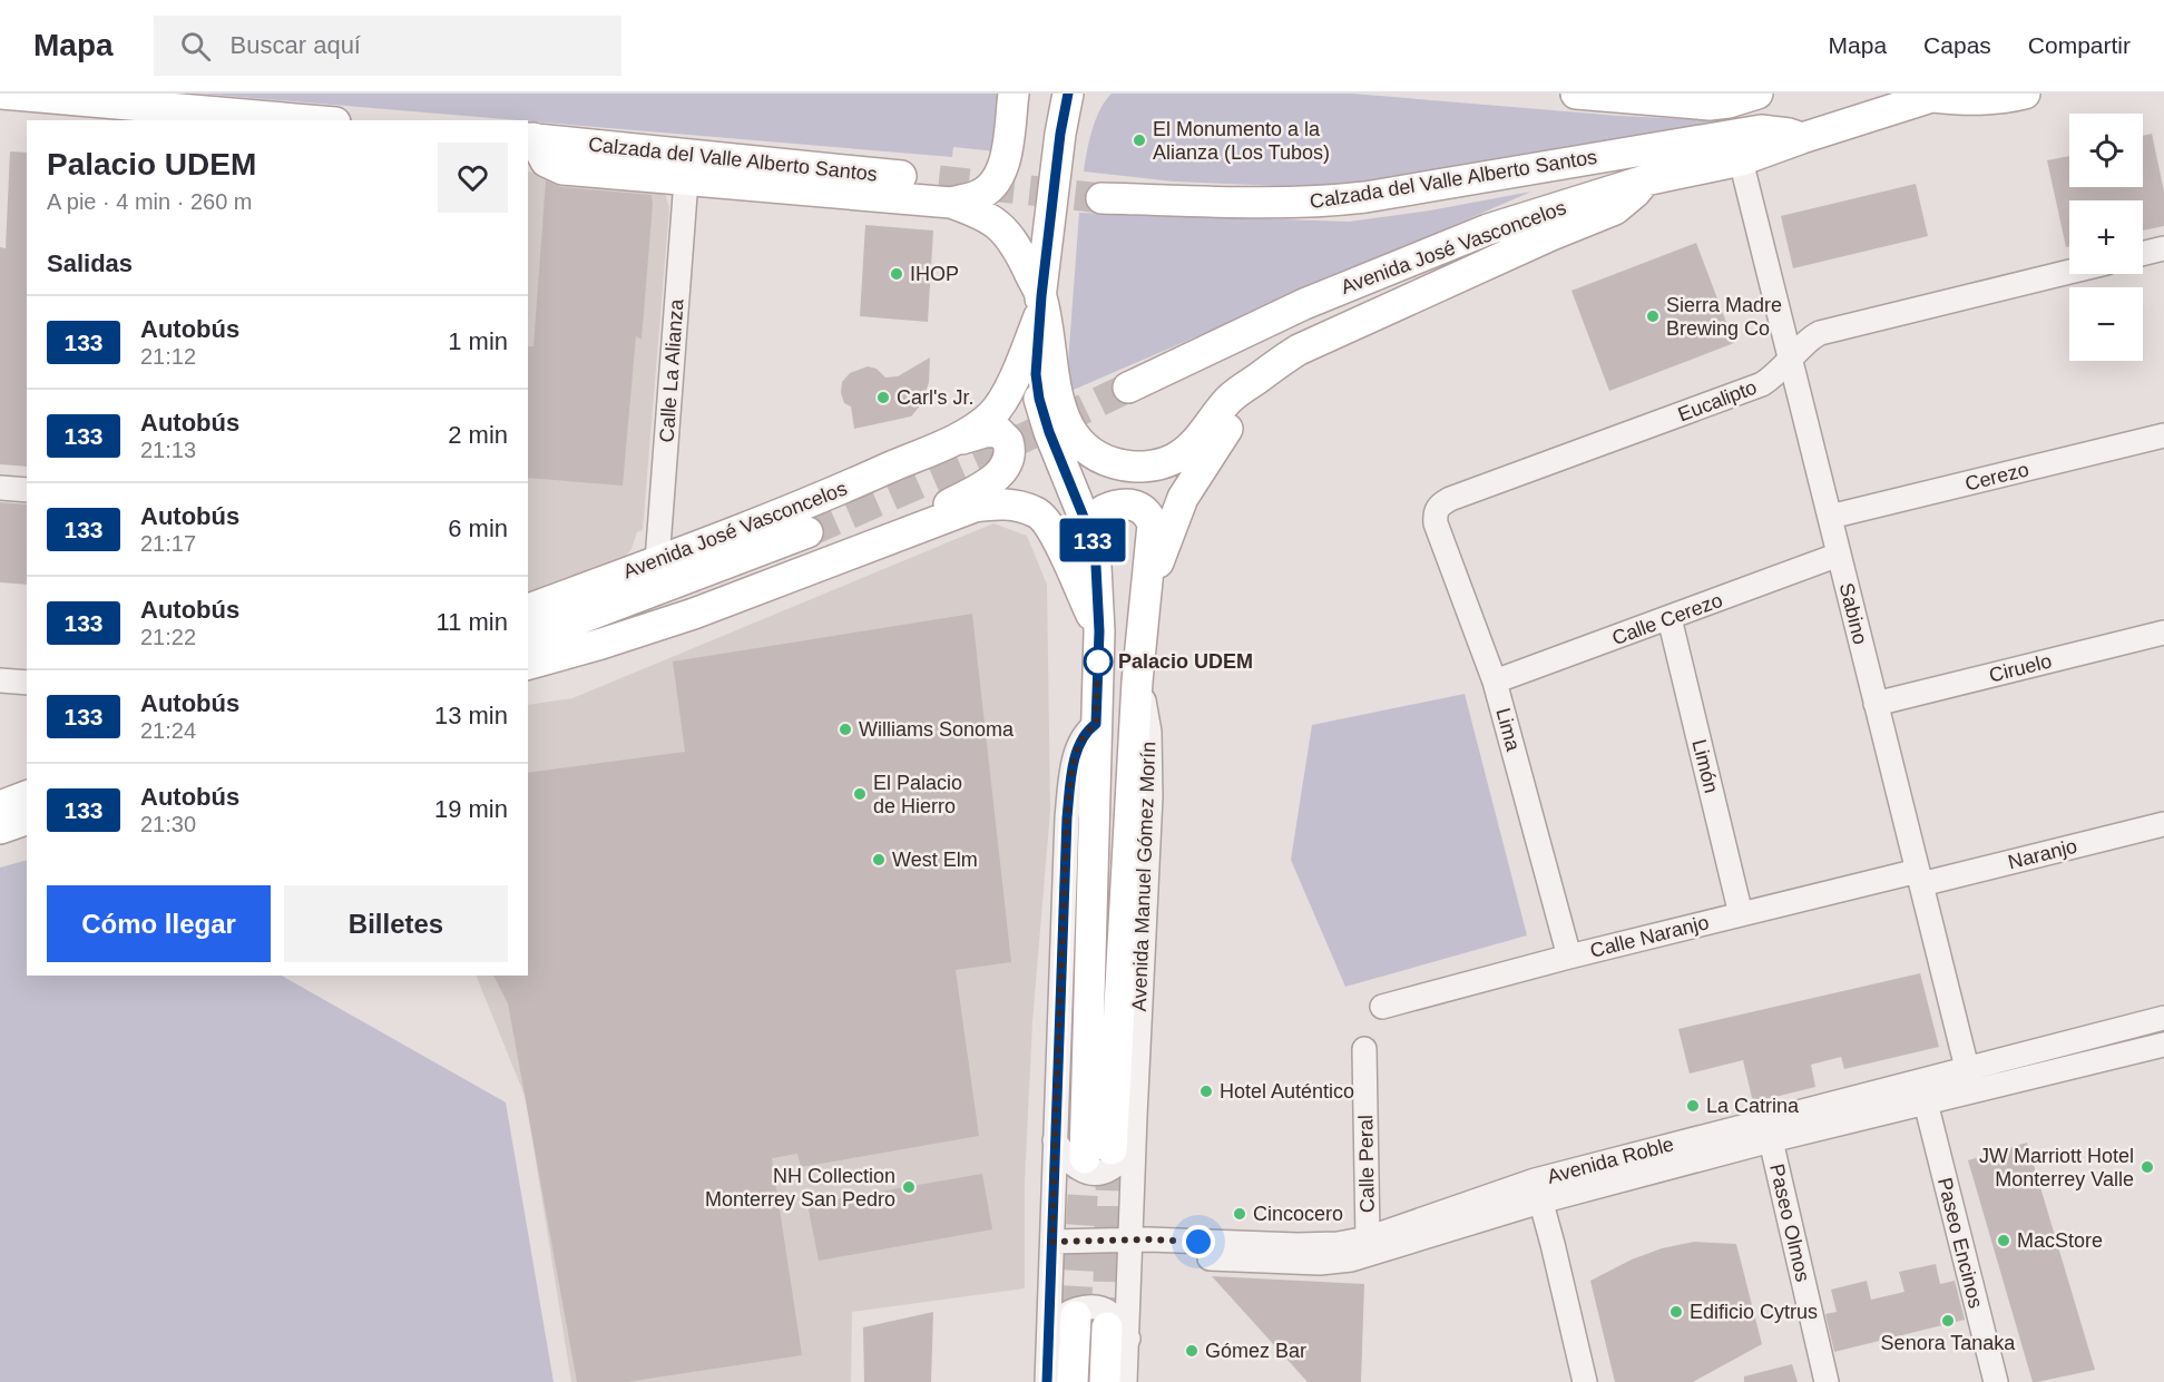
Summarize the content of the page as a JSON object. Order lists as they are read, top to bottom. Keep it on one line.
{"streets":{"main road":["Calzada del Valle Alberto Santos","Avenida José Vasconcelos","Avenida Manuel Gómez Morín"],"street":["Calle La Alianza","Eucalipto","Cerezo","Sabino","Calle Cerezo","Ciruelo","Lima","Limón","Naranjo","Calle Naranjo","Avenida Roble","Calle Peral","Paseo Olmos","Paseo Encinos"]},"crossings":[["Calzada del Valle Alberto Santos","Avenida José Vasconcelos"],["Avenida José Vasconcelos","Calle La Alianza"],["Avenida José Vasconcelos","Sabino"],["Eucalipto","Sabino"],["Eucalipto","Lima"],["Cerezo","Sabino"],["Sabino","Calle Cerezo"],["Sabino","Ciruelo"],["Sabino","Naranjo"],["Sabino","Calle Naranjo"],["Sabino","Avenida Roble"],["Calle Cerezo","Lima"],["Calle Cerezo","Limón"],["Lima","Calle Naranjo"],["Limón","Calle Naranjo"],["Naranjo","Calle Naranjo"],["Avenida Manuel Gómez Morín","Avenida Roble"],["Avenida Roble","Calle Peral"],["Avenida Roble","Paseo Olmos"],["Avenida Roble","Paseo Encinos"]],"places":["El Monumento a la Alianza (Los Tubos)","IHOP","Sierra Madre Brewing Co","Carl's Jr.","Palacio UDEM","Williams Sonoma","El Palacio de Hierro","West Elm","Hotel Auténtico","La Catrina","JW Marriott Hotel Monterrey Valle","NH Collection Monterrey San Pedro","Cincocero","MacStore","Edificio Cytrus","Senora Tanaka","Gómez Bar"],"lines":["bus line 133"],"page":{"header":"Mapa","search":"Buscar aquí","nav":["Mapa","Capas","Compartir"],"on_map":"133","map_buttons":["+","−"],"heading":[["Palacio UDEM","A pie · 4 min · 260 m"],"Salidas"],"list":[{"mark":"133","name":"Autobús","note":"21:12","value":"1 min"},{"mark":"133","name":"Autobús","note":"21:13","value":"2 min"},{"mark":"133","name":"Autobús","note":"21:17","value":"6 min"},{"mark":"133","name":"Autobús","note":"21:22","value":"11 min"},{"mark":"133","name":"Autobús","note":"21:24","value":"13 min"},{"mark":"133","name":"Autobús","note":"21:30","value":"19 min"}],"buttons":["Cómo llegar","Billetes"]}}
